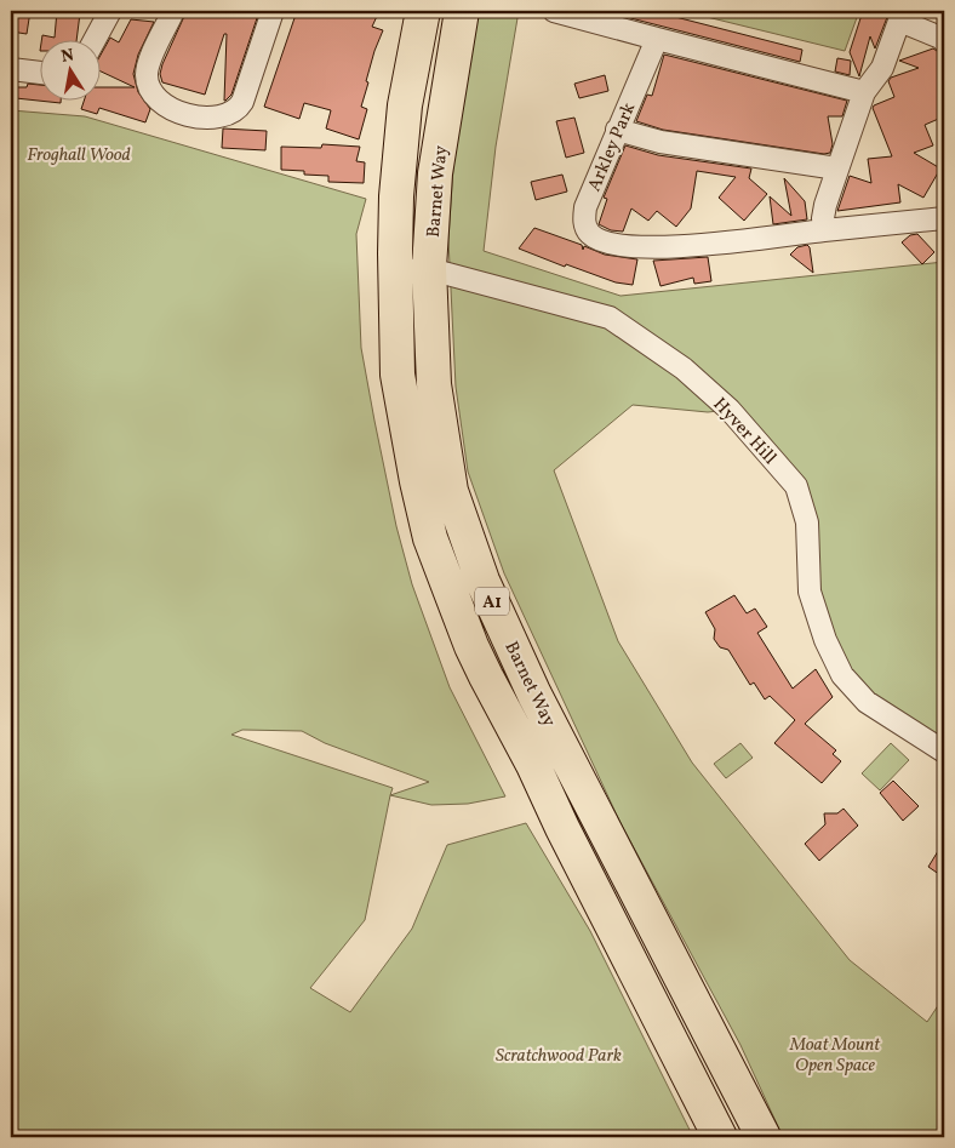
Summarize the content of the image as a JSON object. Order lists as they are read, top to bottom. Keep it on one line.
{"streets":{"highway":["Barnet Way","A1"],"street":["Arkley Park","Hyver Hill"]},"crossings":[["Barnet Way","Hyver Hill"]],"parks":["Froghall Wood","Moat Mount Open Space","Scratchwood Park"],"north":"top"}
